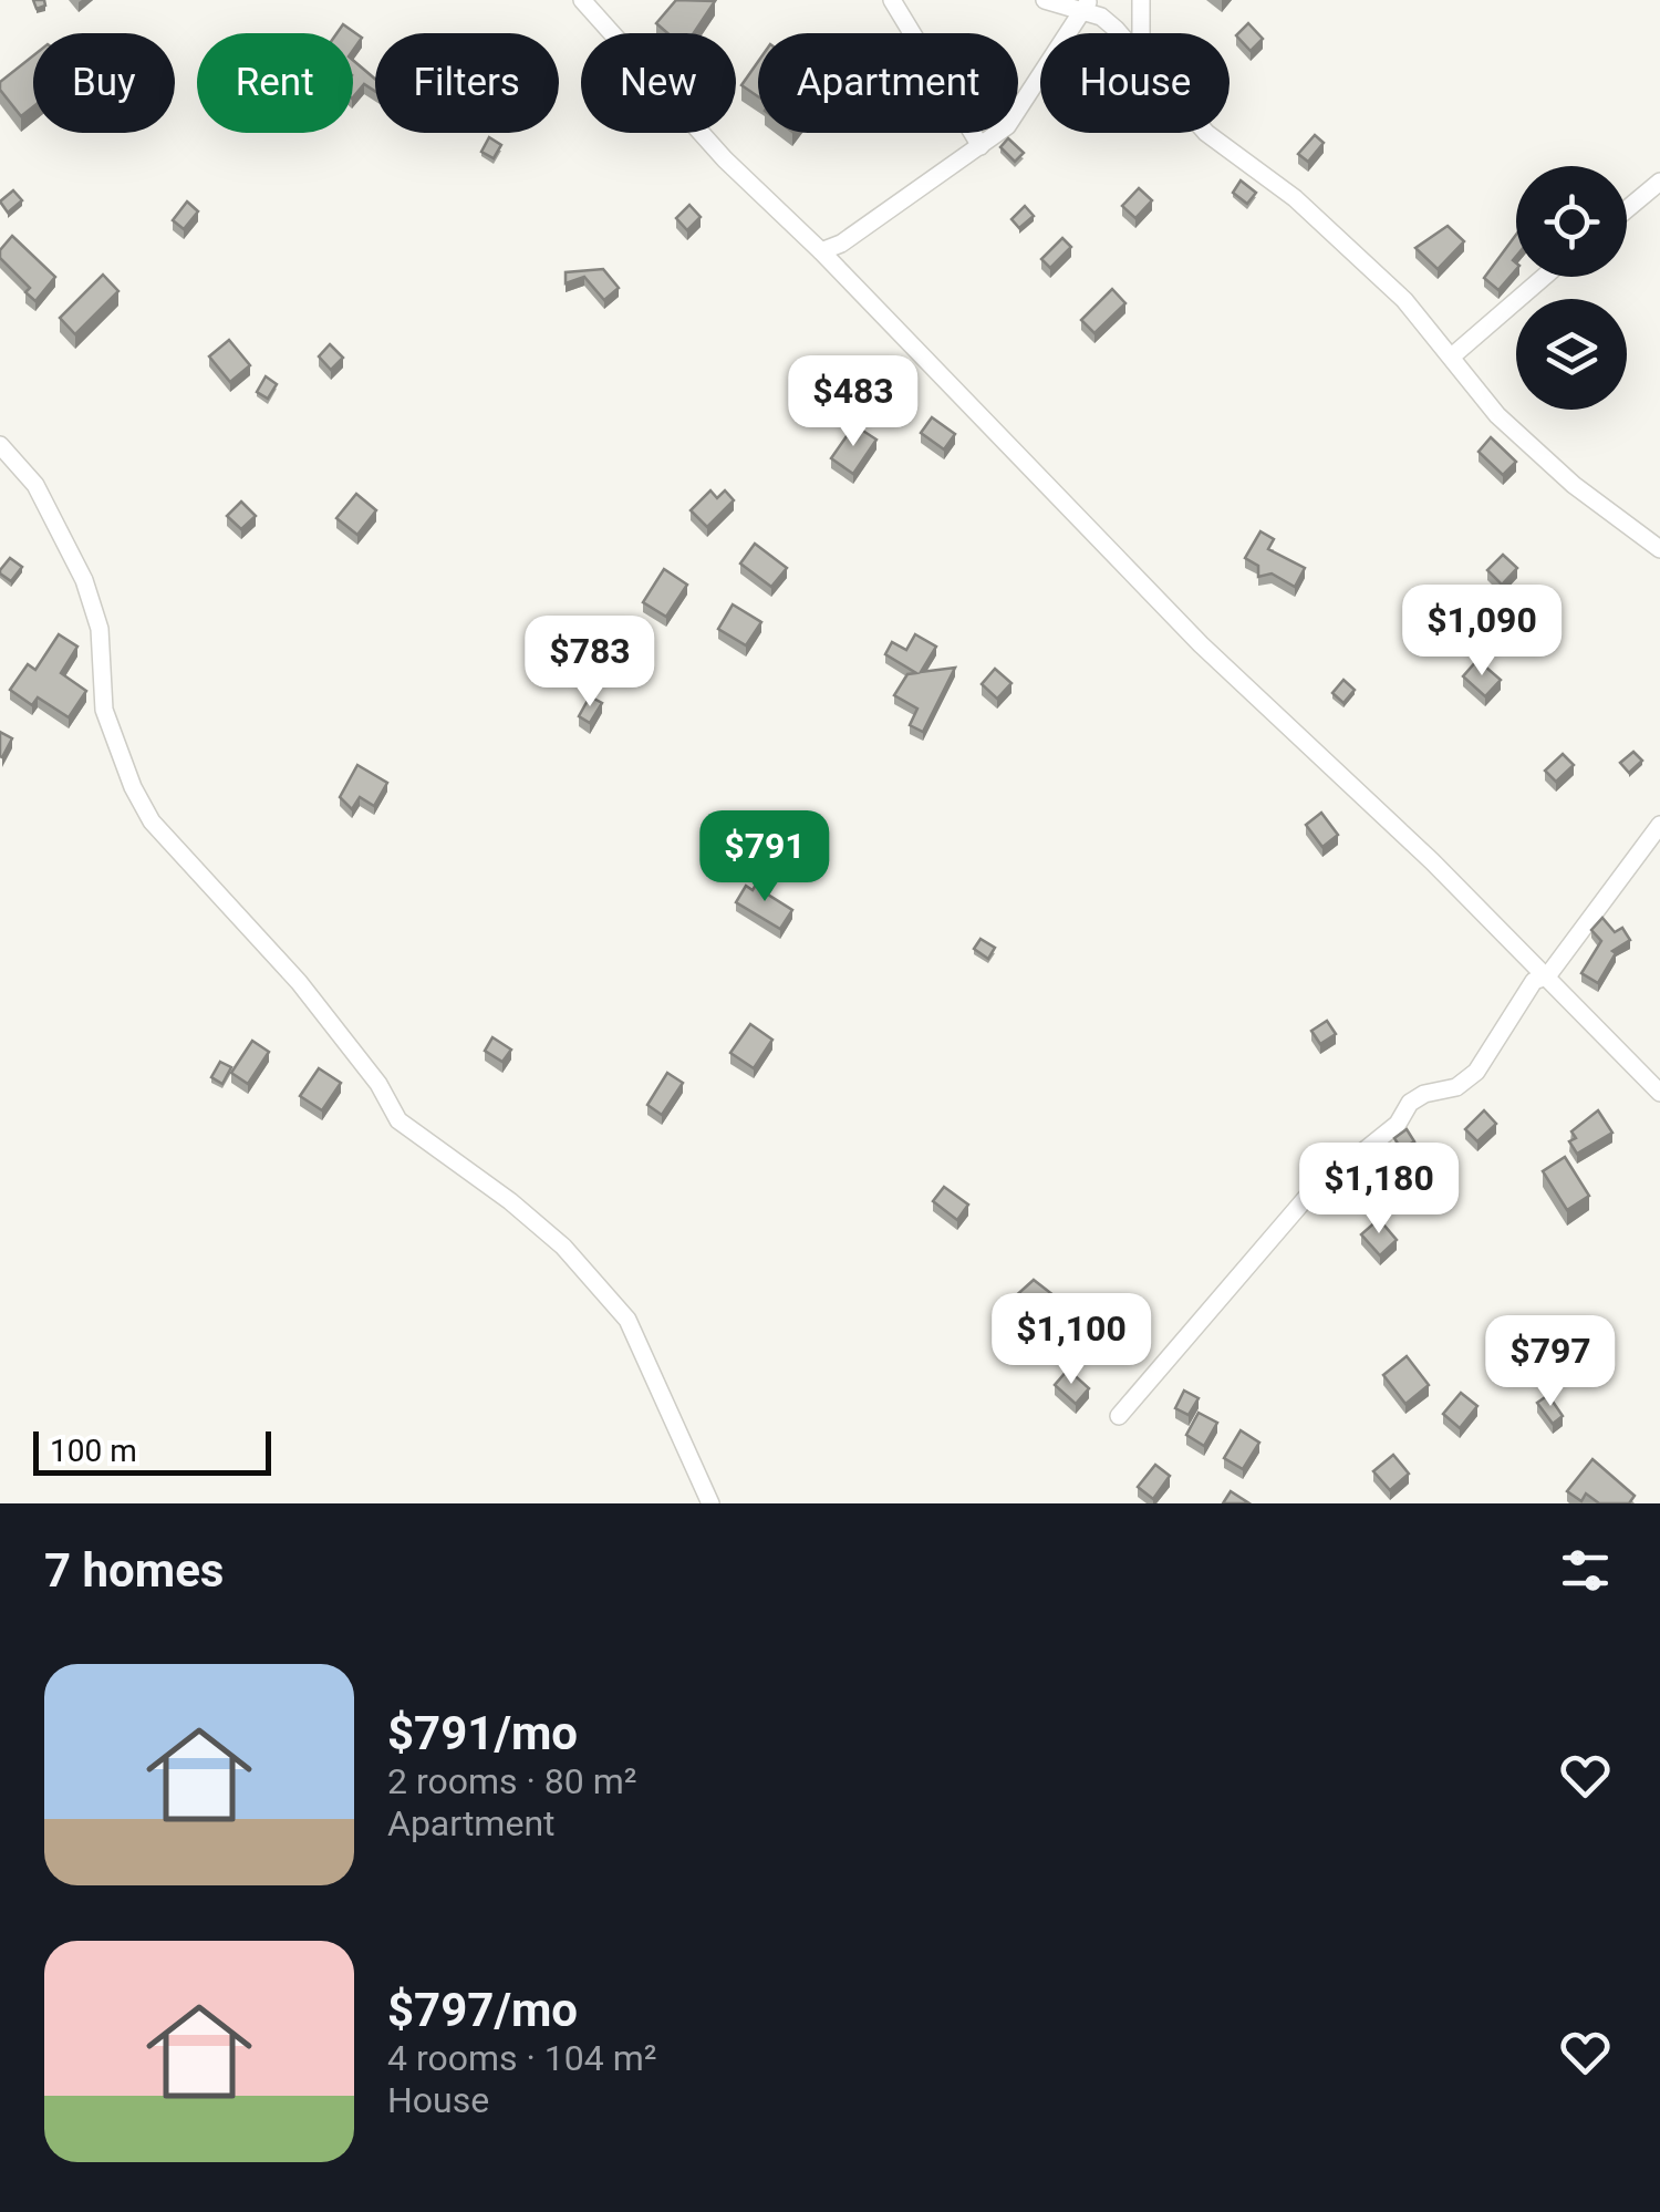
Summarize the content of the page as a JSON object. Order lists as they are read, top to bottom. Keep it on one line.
{"scale_bar":"100 m","page":{"chip":["Buy","Rent","Filters","New","Apartment","House"],"price":["$483","$1,090","$783","$791","$1,180","$1,100","$797"],"scale":"100 m","heading":"7 homes","list":[{"name":"$791/mo","note":"2 rooms · 80 m² · Apartment"},{"name":"$797/mo","note":"4 rooms · 104 m² · House"}]}}
